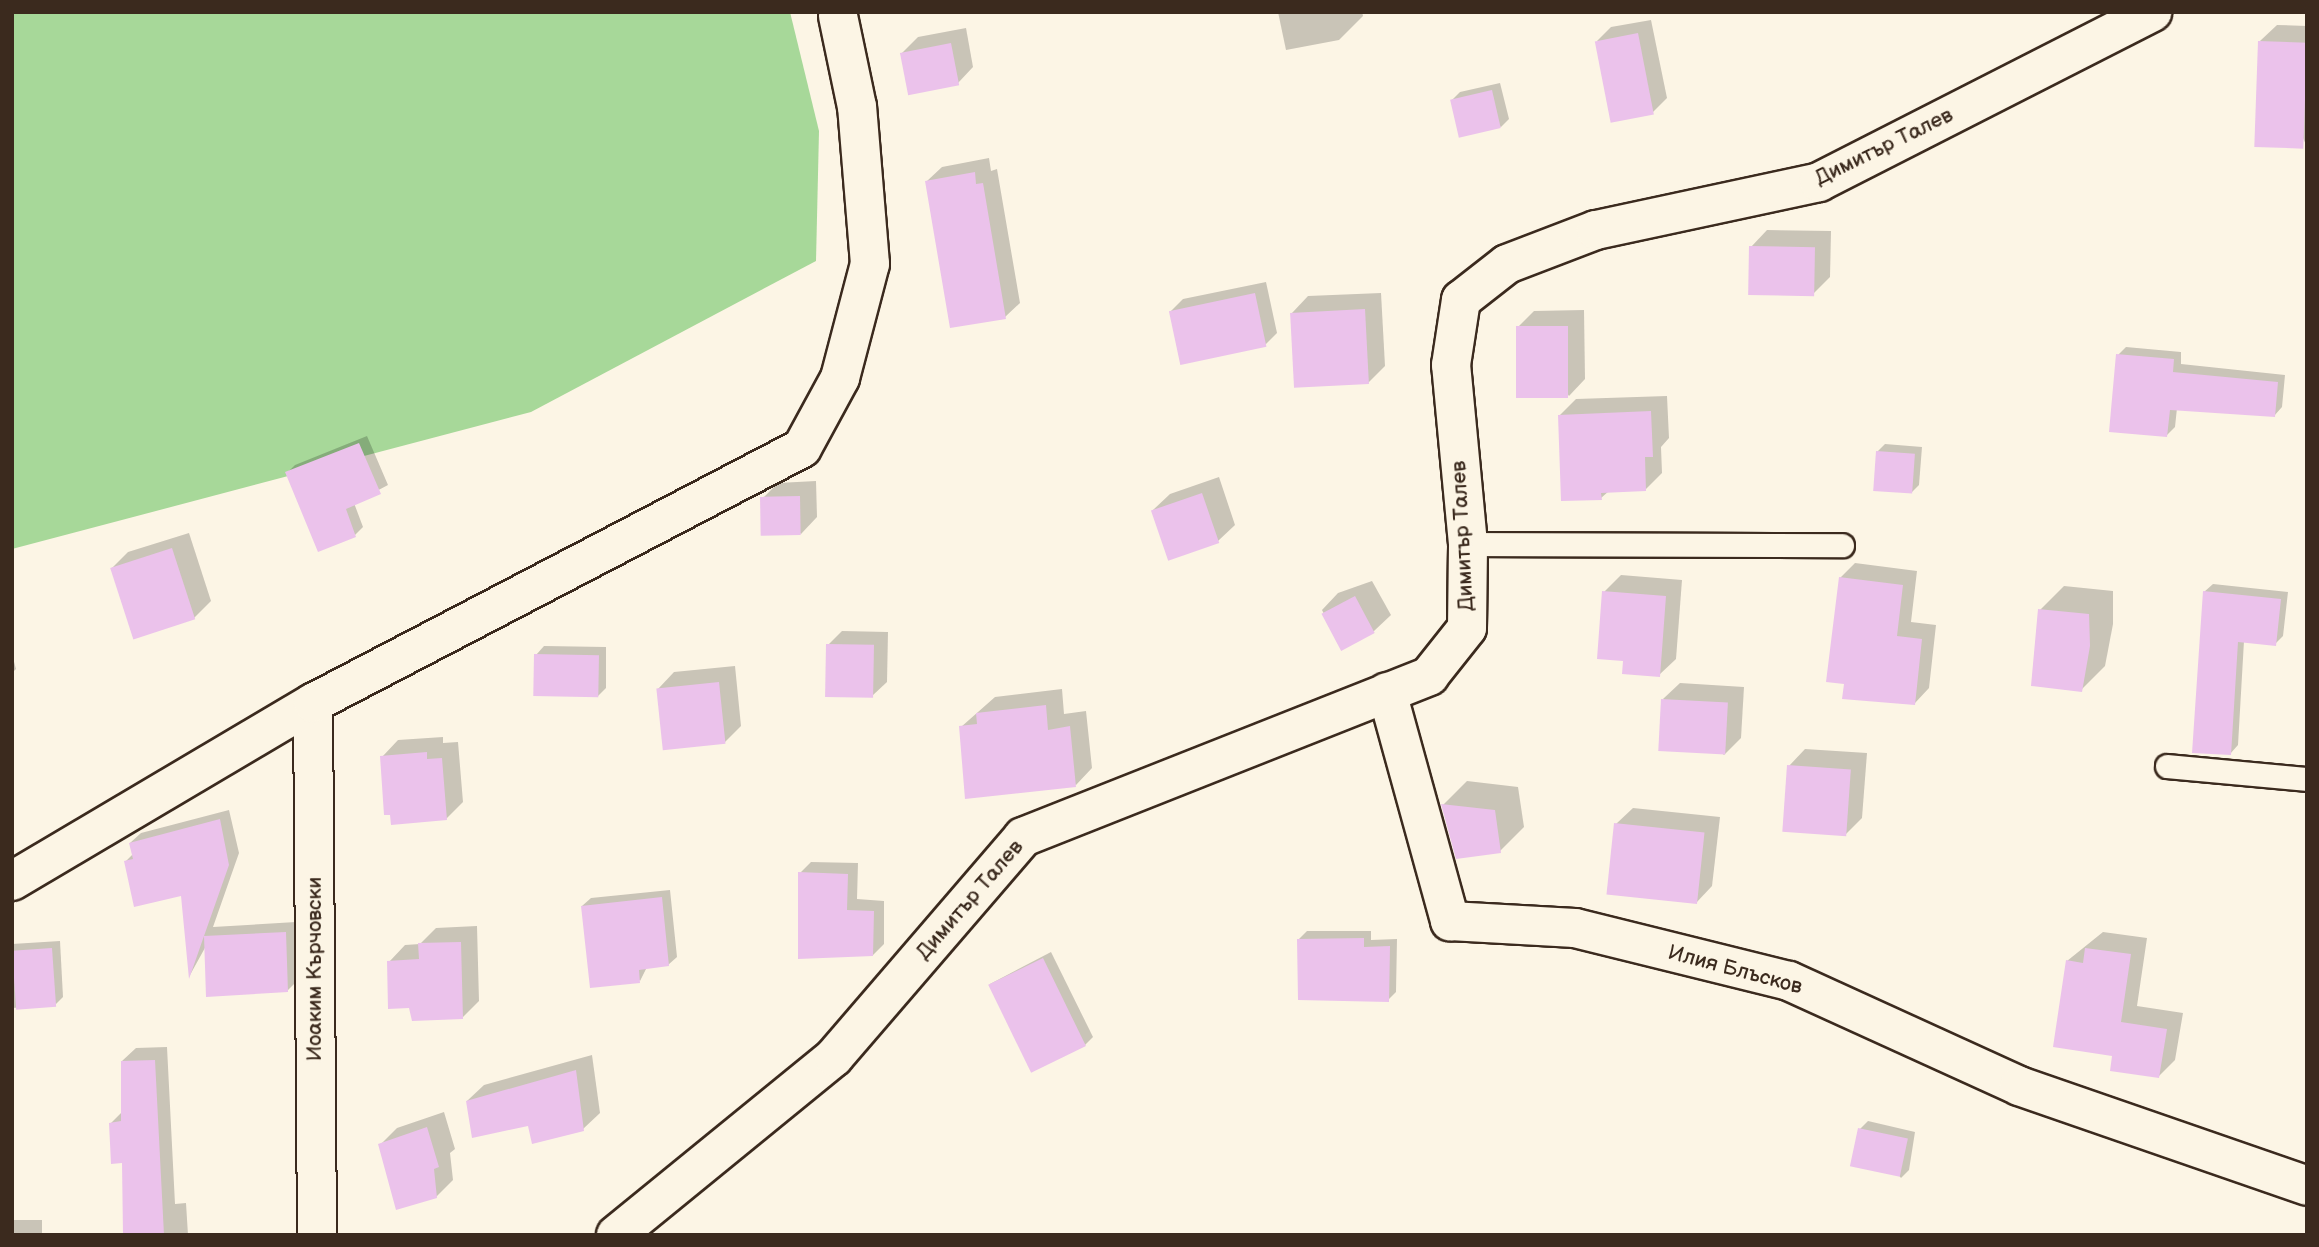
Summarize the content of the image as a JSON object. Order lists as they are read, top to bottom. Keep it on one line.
{"streets":{"street":["Димитър Талев","Иоаким Кърчовски","Илия Блъсков"]},"crossings":[["Димитър Талев","Илия Блъсков"]]}
